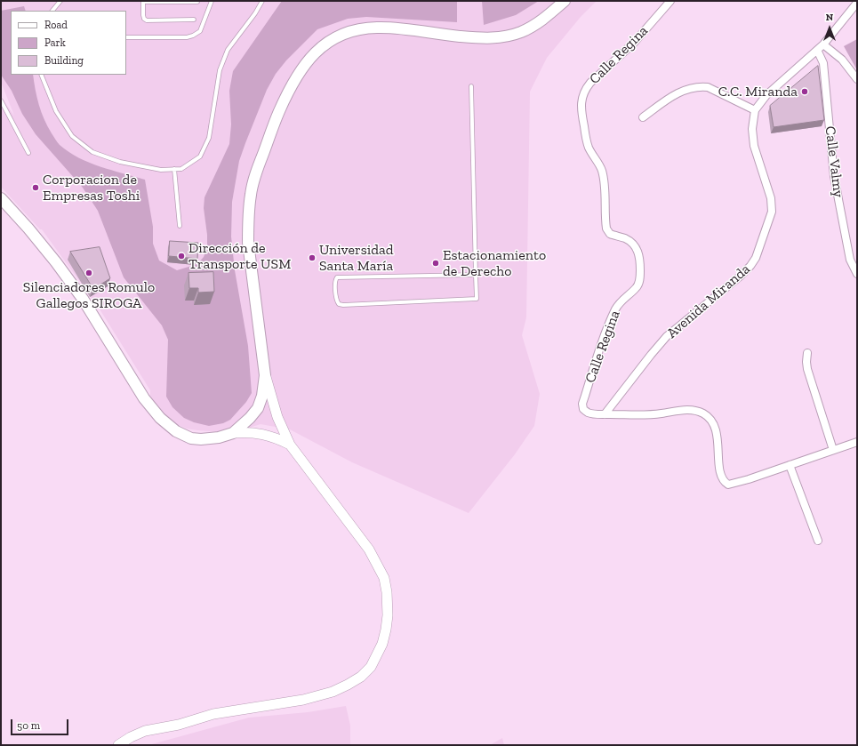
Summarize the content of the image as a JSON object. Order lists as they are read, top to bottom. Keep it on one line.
{"streets":{"street":["Calle Regina","Calle Valmy","Avenida Miranda"]},"crossings":[["Calle Regina","Avenida Miranda"],["Calle Valmy","Avenida Miranda"]],"places":["C.C. Miranda","Corporacion de Empresas Toshi","Dirección de Transporte USM","Universidad Santa María","Estacionamiento de Derecho","Silenciadores Romulo Gallegos SIROGA"],"legend":["Road","Park","Building"],"scale_bar":"50 m","north":"top"}
